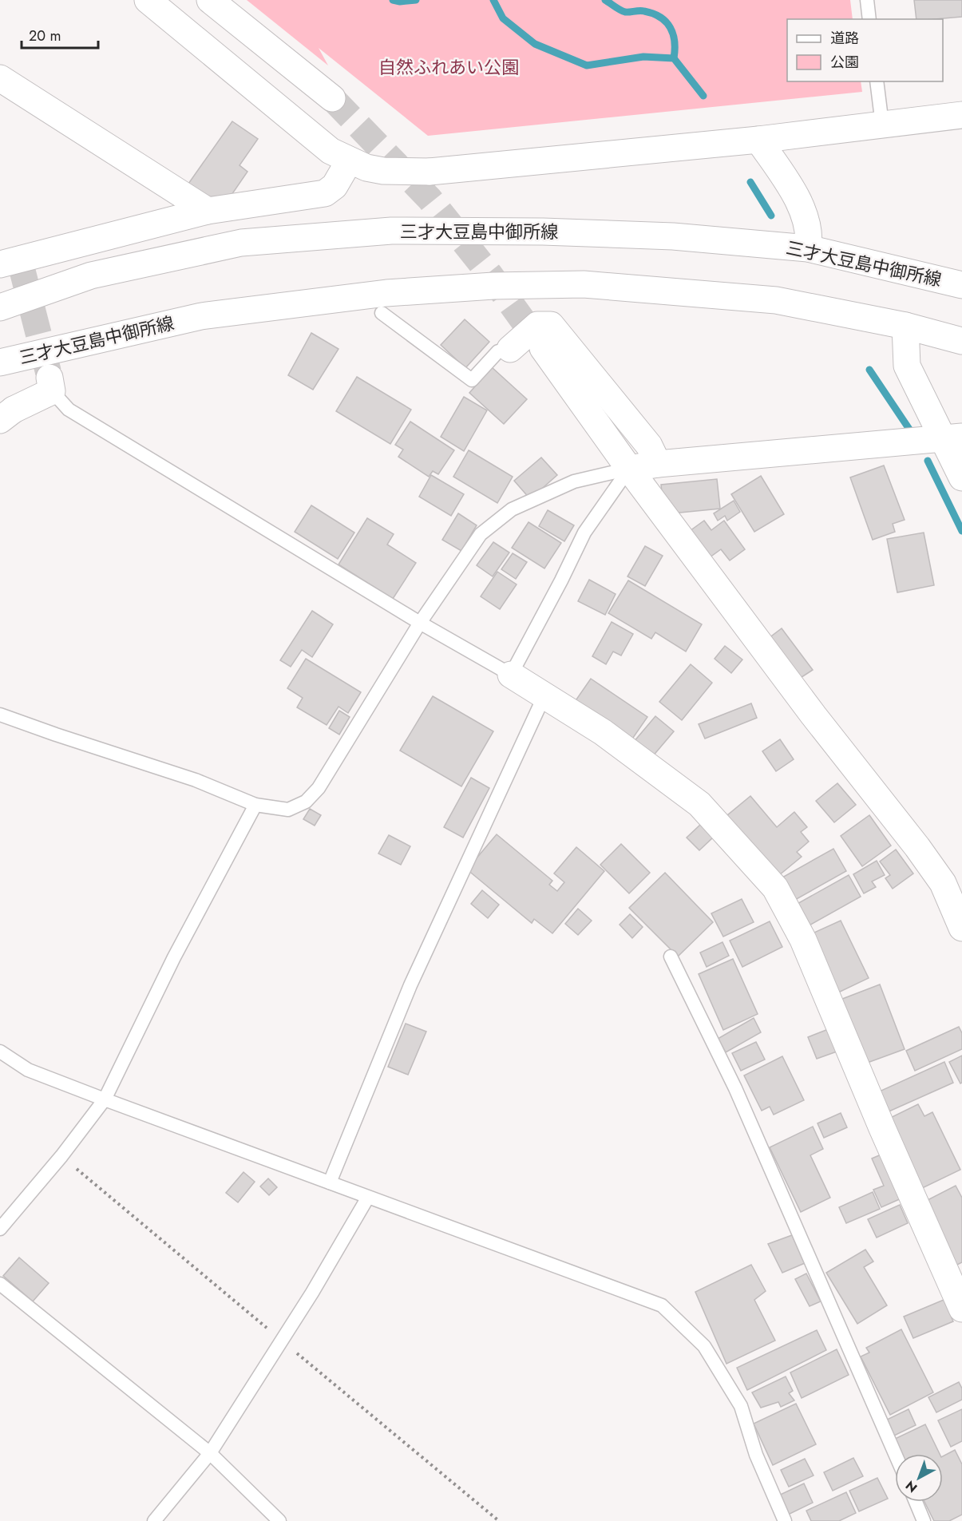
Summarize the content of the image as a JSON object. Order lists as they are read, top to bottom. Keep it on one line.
{"streets":{"street":["三才大豆島中御所線"]},"parks":["自然ふれあい公園"],"legend":["道路","公園"],"scale_bar":"20 m","north":"bottom left"}
